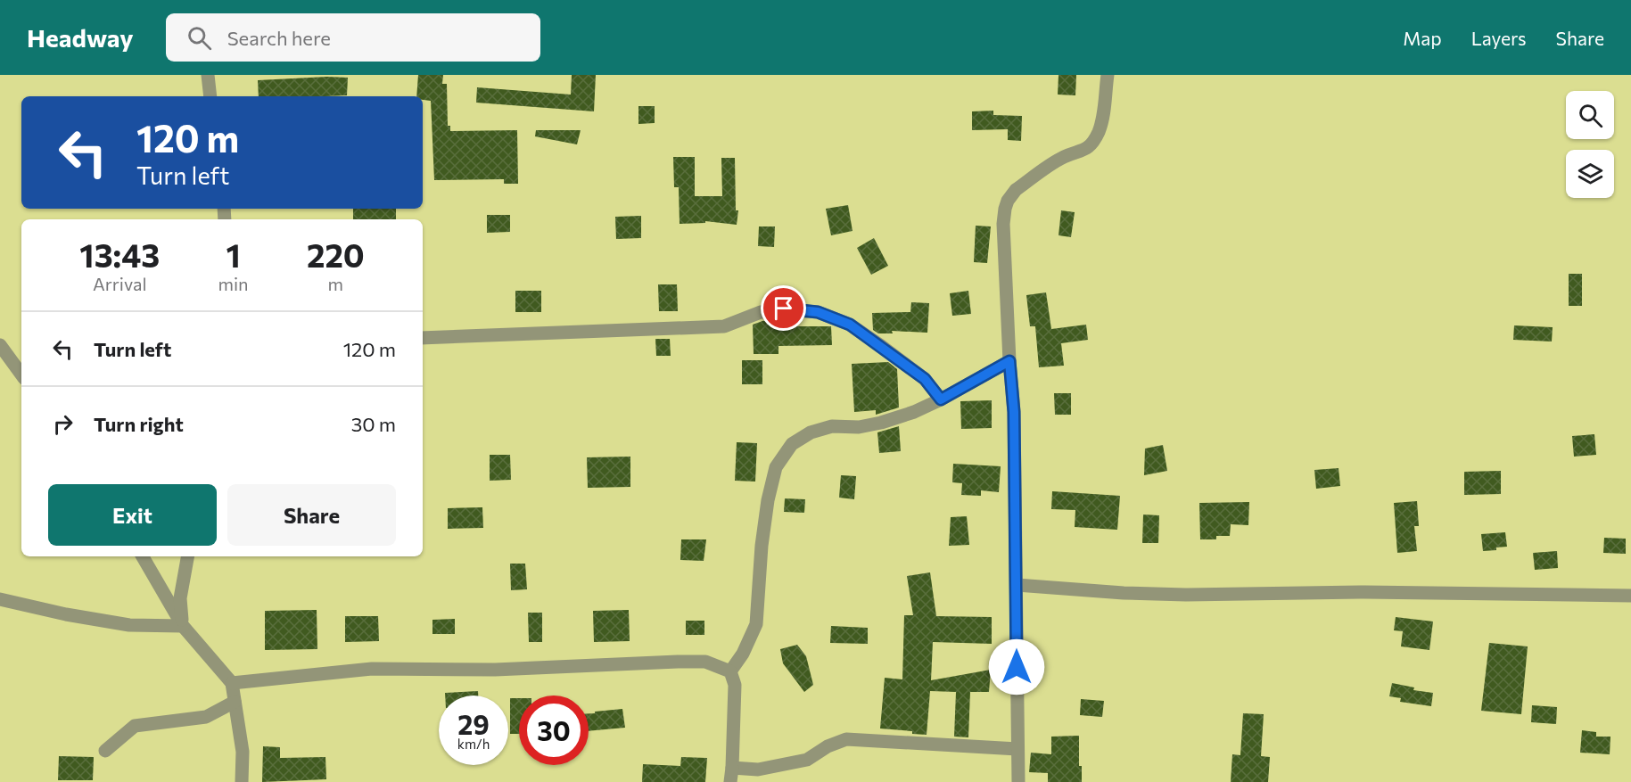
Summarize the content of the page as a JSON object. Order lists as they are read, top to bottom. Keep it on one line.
{"page":{"header":"Headway","search":"Search here","nav":["Map","Layers","Share"],"turn":["120 m","Turn left"],"eta":["13:43","Arrival","1","min","220","m"],"list":[{"name":"Turn left","value":"120 m"},{"name":"Turn right","value":"30 m"}],"buttons":["Exit","Share"],"speed":"29 km/h","limit":"30"}}
